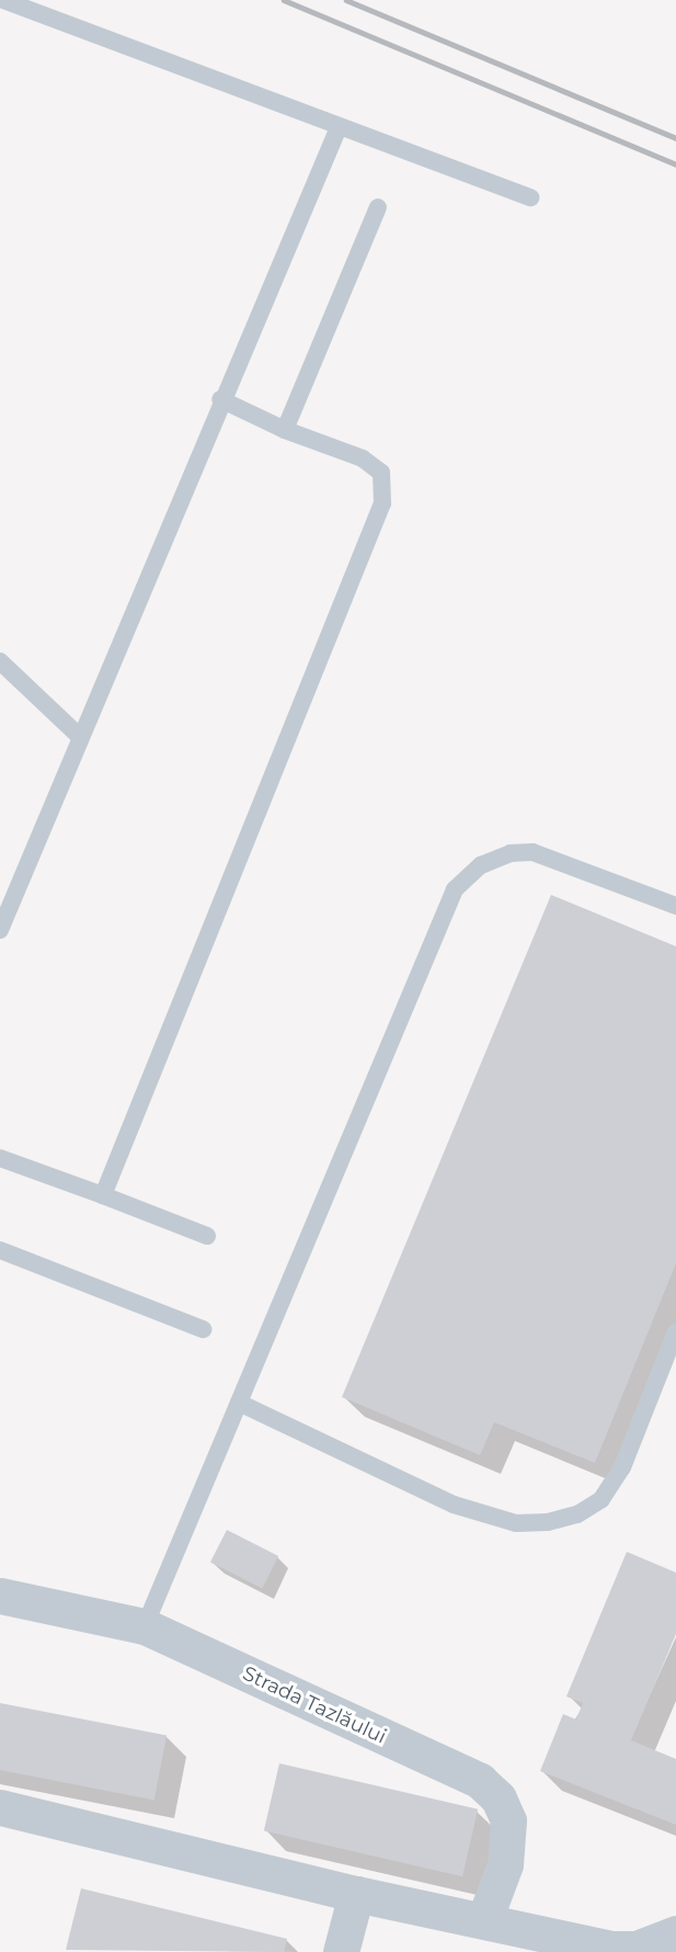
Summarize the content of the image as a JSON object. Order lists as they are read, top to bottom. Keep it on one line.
{"streets":{"street":["Strada Tazlăului"]}}
